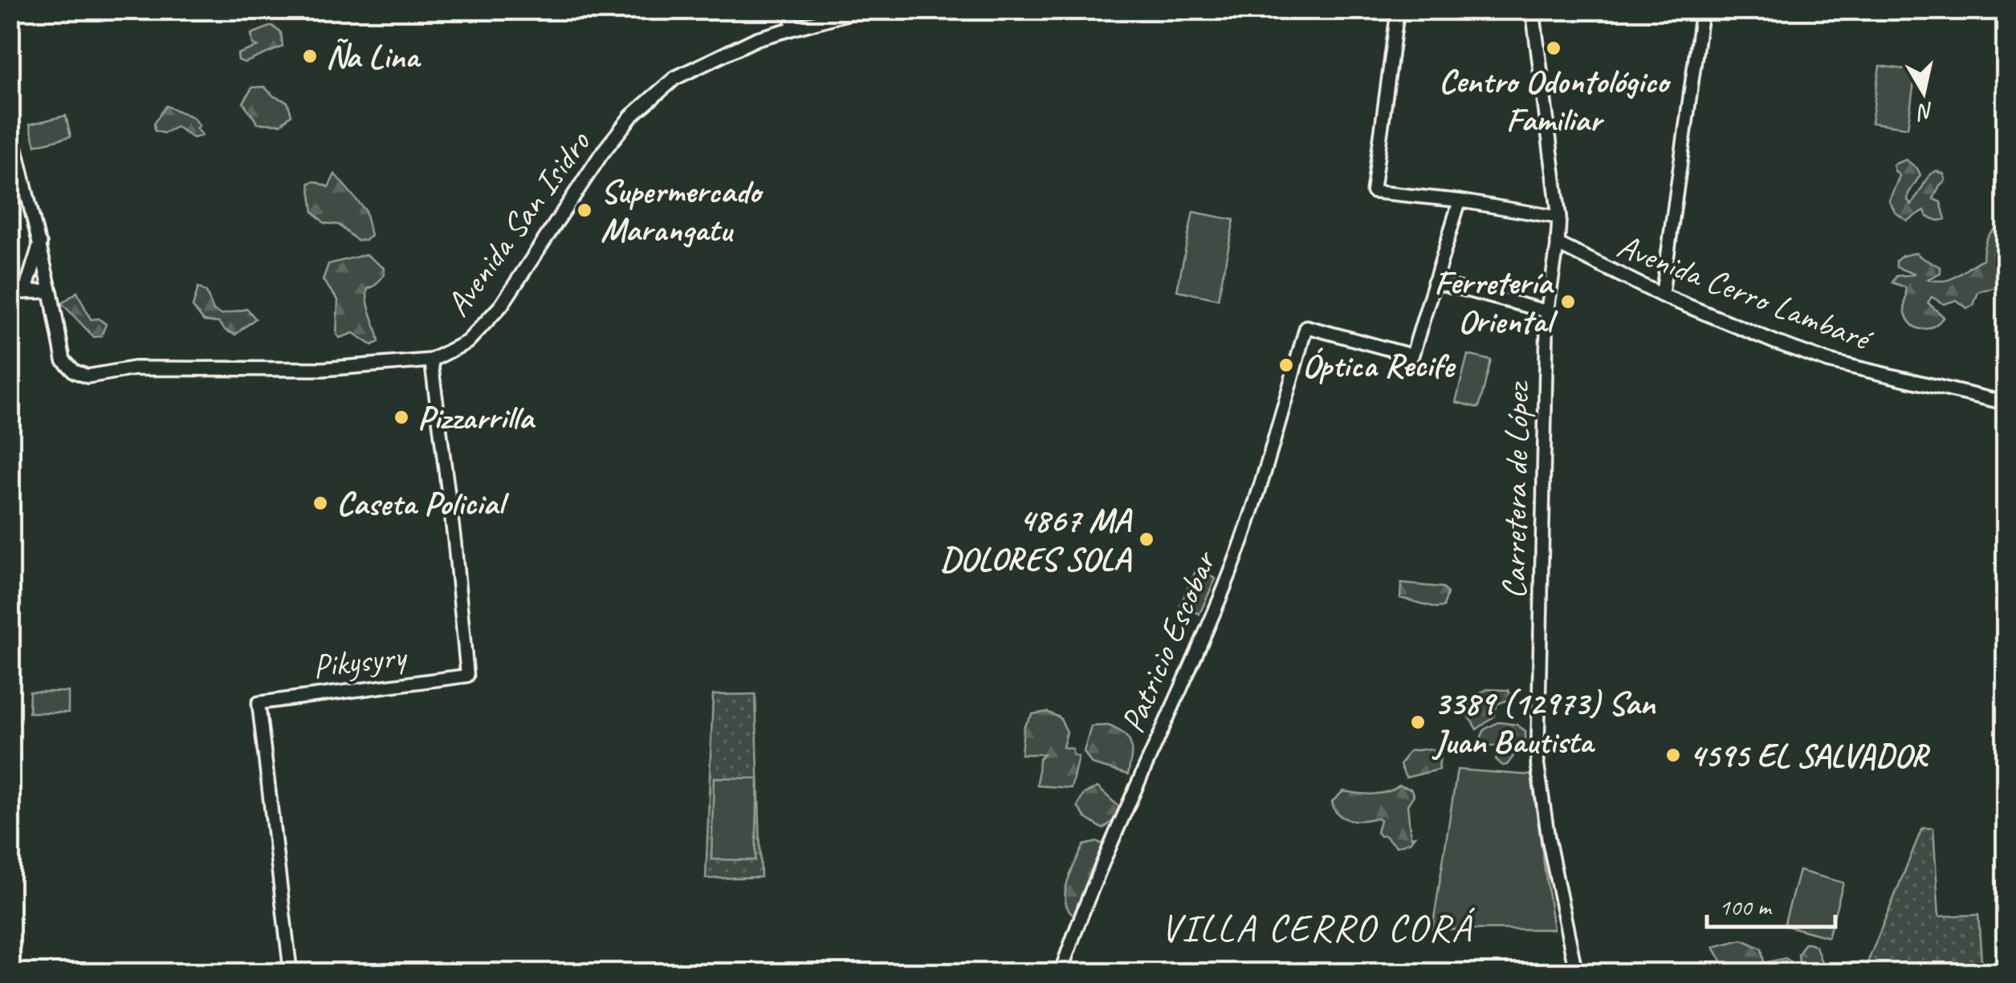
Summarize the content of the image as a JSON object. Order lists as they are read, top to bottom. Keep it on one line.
{"streets":{"main road":["Avenida San Isidro","Avenida Cerro Lambaré","Carretera de López"],"street":["Patricio Escobar","Pikysyry"]},"crossings":[["Avenida San Isidro","Pikysyry"],["Avenida Cerro Lambaré","Carretera de López"]],"districts":["VILLA CERRO CORÁ"],"places":["Centro Odontológico Familiar","Ña Lina","Supermercado Marangatu","Ferretería Oriental","Óptica Recife","Pizzarrilla","Caseta Policial","4867 MA DOLORES SOLA","3389 (12973) San Juan Bautista","4595 EL SALVADOR"],"scale_bar":"100 m","north":"bottom"}
